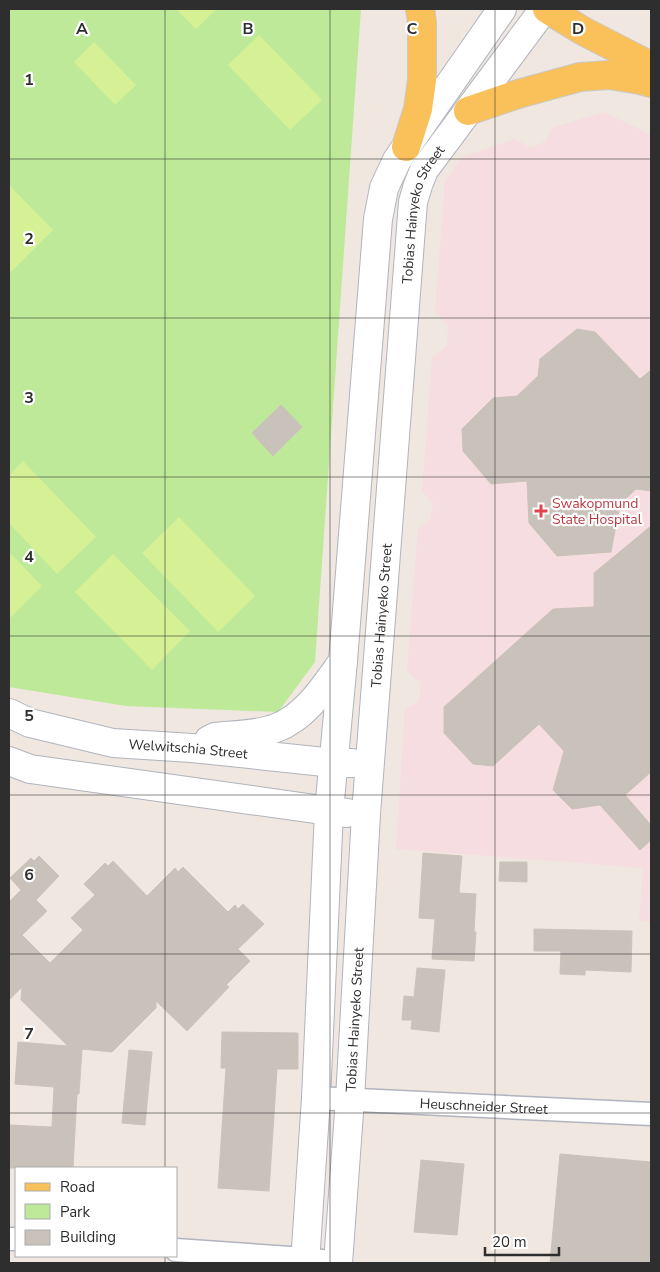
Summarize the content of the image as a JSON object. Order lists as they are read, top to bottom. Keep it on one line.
{"streets":{"street":["Tobias Hainyeko Street","Welwitschia Street","Heuschneider Street"]},"crossings":[["Tobias Hainyeko Street","Welwitschia Street"],["Tobias Hainyeko Street","Heuschneider Street"]],"places":{"health":["Swakopmund State Hospital"]},"legend":["Road","Park","Building"],"scale_bar":"20 m","grid":{"columns":["A","B","C","D"],"rows":["1","2","3","4","5","6","7"]}}
